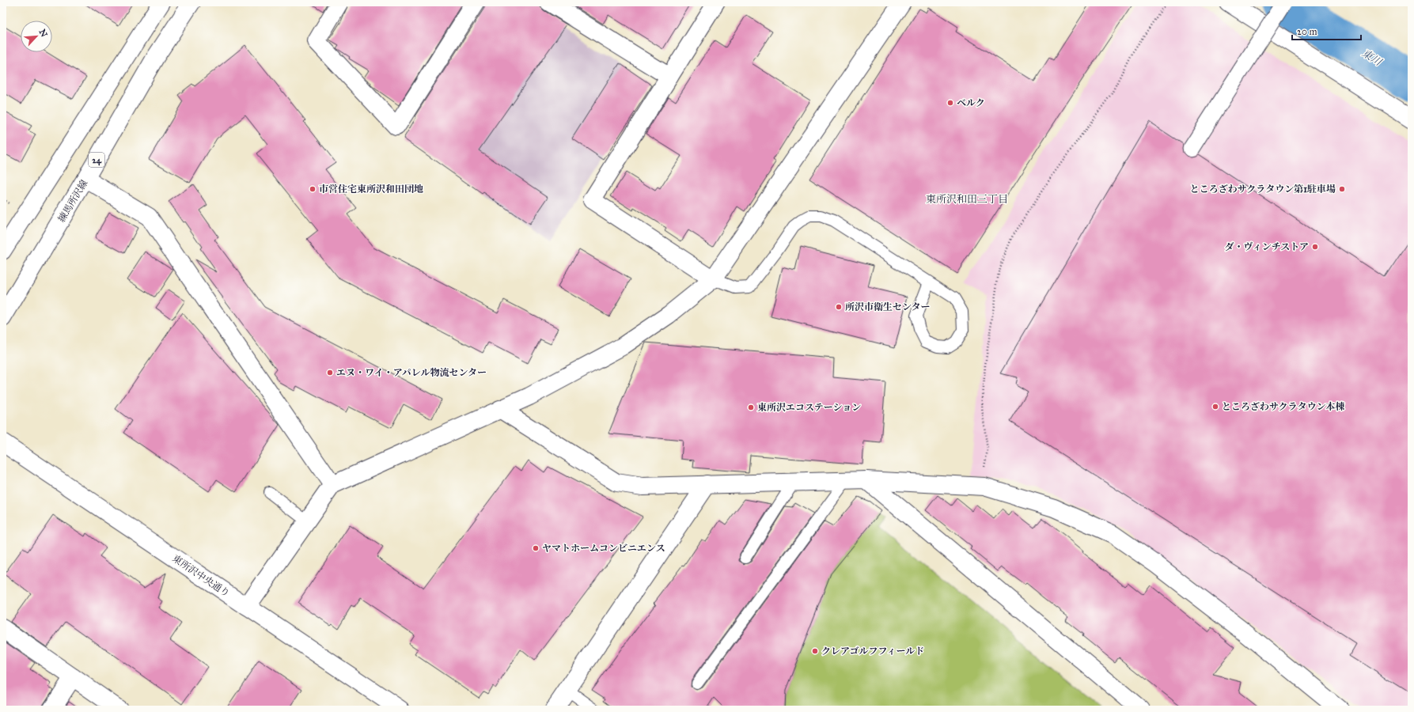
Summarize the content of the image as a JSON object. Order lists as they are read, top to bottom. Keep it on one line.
{"streets":{"street":["24","練馬所沢線","東所沢中央通り"]},"districts":["東所沢和田三丁目"],"water":["東川"],"places":["ベルク","市営住宅東所沢和田団地","ところざわサクラタウン第1駐車場","ダ・ヴィンチストア","所沢市衛生センター","エヌ・ワイ・アパレル物流センター","ところざわサクラタウン本棟","東所沢エコステーション","ヤマトホームコンビニエンス","クレアゴルフフィールド"],"scale_bar":"20 m","north":"top right"}
